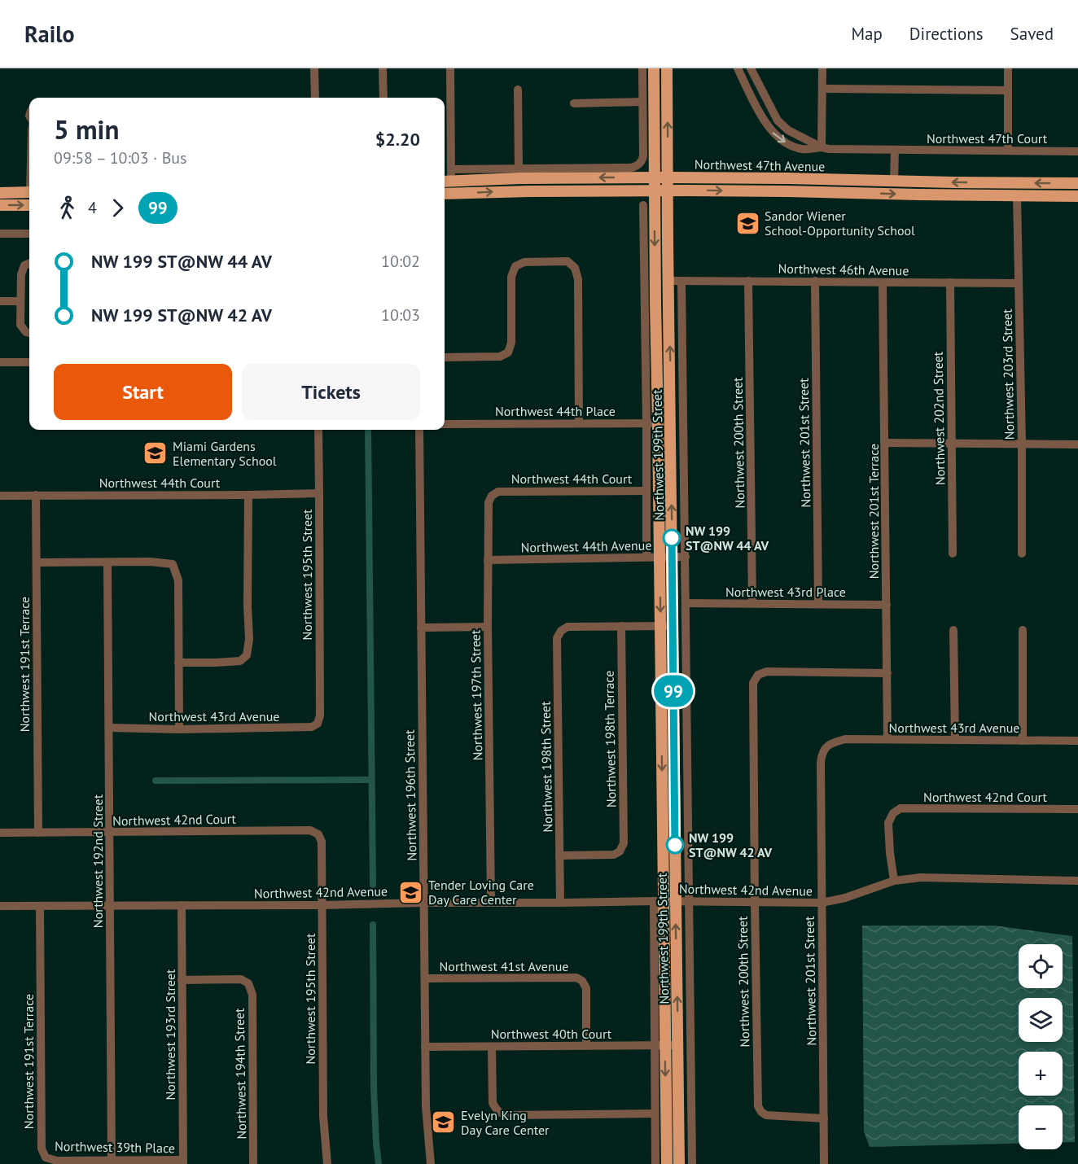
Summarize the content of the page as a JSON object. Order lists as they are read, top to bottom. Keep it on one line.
{"streets":{"main road":["Northwest 47th Avenue","Northwest 199th Street"],"street":["Northwest 47th Court","Northwest 46th Avenue","Northwest 203rd Street","Northwest 44th Place","Northwest 202nd Street","Northwest 200th Street","Northwest 201st Street","Northwest 44th Court","Northwest 201st Terrace","Northwest 44th Avenue","Northwest 195th Street","Northwest 43rd Place","Northwest 191st Terrace","Northwest 197th Street","Northwest 43rd Avenue","Northwest 198th Terrace","Northwest 198th Street","Northwest 196th Street","Northwest 42nd Court","Northwest 192nd Street","Northwest 42nd Avenue","Northwest 41st Avenue","Northwest 40th Court","Northwest 193rd Street","Northwest 194th Street","Northwest 39th Place"]},"crossings":[["Northwest 47th Avenue","Northwest 203rd Street"],["Northwest 47th Avenue","Northwest 199th Street"],["Northwest 46th Avenue","Northwest 203rd Street"],["Northwest 46th Avenue","Northwest 202nd Street"],["Northwest 46th Avenue","Northwest 200th Street"],["Northwest 46th Avenue","Northwest 201st Street"],["Northwest 46th Avenue","Northwest 199th Street"],["Northwest 46th Avenue","Northwest 201st Terrace"],["Northwest 44th Place","Northwest 199th Street"],["Northwest 200th Street","Northwest 201st Street"],["Northwest 200th Street","Northwest 201st Terrace"],["Northwest 200th Street","Northwest 43rd Place"],["Northwest 200th Street","Northwest 42nd Avenue"],["Northwest 201st Street","Northwest 43rd Place"],["Northwest 201st Street","Northwest 43rd Avenue"],["Northwest 201st Street","Northwest 42nd Avenue"],["Northwest 199th Street","Northwest 44th Avenue"],["Northwest 199th Street","Northwest 42nd Avenue"],["Northwest 199th Street","Northwest 40th Court"],["Northwest 44th Court","Northwest 195th Street"],["Northwest 44th Court","Northwest 191st Terrace"],["Northwest 44th Court","Northwest 197th Street"],["Northwest 201st Terrace","Northwest 43rd Place"],["Northwest 201st Terrace","Northwest 43rd Avenue"],["Northwest 44th Avenue","Northwest 197th Street"],["Northwest 195th Street","Northwest 43rd Avenue"],["Northwest 195th Street","Northwest 42nd Court"],["Northwest 195th Street","Northwest 42nd Avenue"],["Northwest 191st Terrace","Northwest 42nd Court"],["Northwest 191st Terrace","Northwest 42nd Avenue"],["Northwest 191st Terrace","Northwest 39th Place"],["Northwest 197th Street","Northwest 42nd Avenue"],["Northwest 43rd Avenue","Northwest 192nd Street"],["Northwest 198th Terrace","Northwest 198th Street"],["Northwest 198th Street","Northwest 42nd Avenue"],["Northwest 196th Street","Northwest 42nd Avenue"],["Northwest 196th Street","Northwest 41st Avenue"],["Northwest 196th Street","Northwest 40th Court"],["Northwest 42nd Court","Northwest 192nd Street"],["Northwest 42nd Court","Northwest 42nd Avenue"],["Northwest 192nd Street","Northwest 42nd Avenue"],["Northwest 192nd Street","Northwest 39th Place"],["Northwest 42nd Avenue","Northwest 193rd Street"],["Northwest 41st Avenue","Northwest 40th Court"],["Northwest 193rd Street","Northwest 194th Street"],["Northwest 193rd Street","Northwest 39th Place"]],"places":{"school or university":["Sandor Wiener School-Opportunity School","Miami Gardens Elementary School","Tender Loving Care Day Care Center","Evelyn King Day Care Center"],"other":["NW 199 ST@NW 44 AV","NW 199 ST@NW 42 AV"]},"lines":["bus line 99"],"page":{"header":"Railo","nav":["Map","Directions","Saved"],"on_map":"99","heading":["5 min","09:58 – 10:03 · Bus","$2.20"],"legs":["4","99"],"list":[{"name":"NW 199 ST@NW 44 AV","value":"10:02"},{"name":"NW 199 ST@NW 42 AV","value":"10:03"}],"buttons":["Start","Tickets"],"map_buttons":["+","−"]}}
